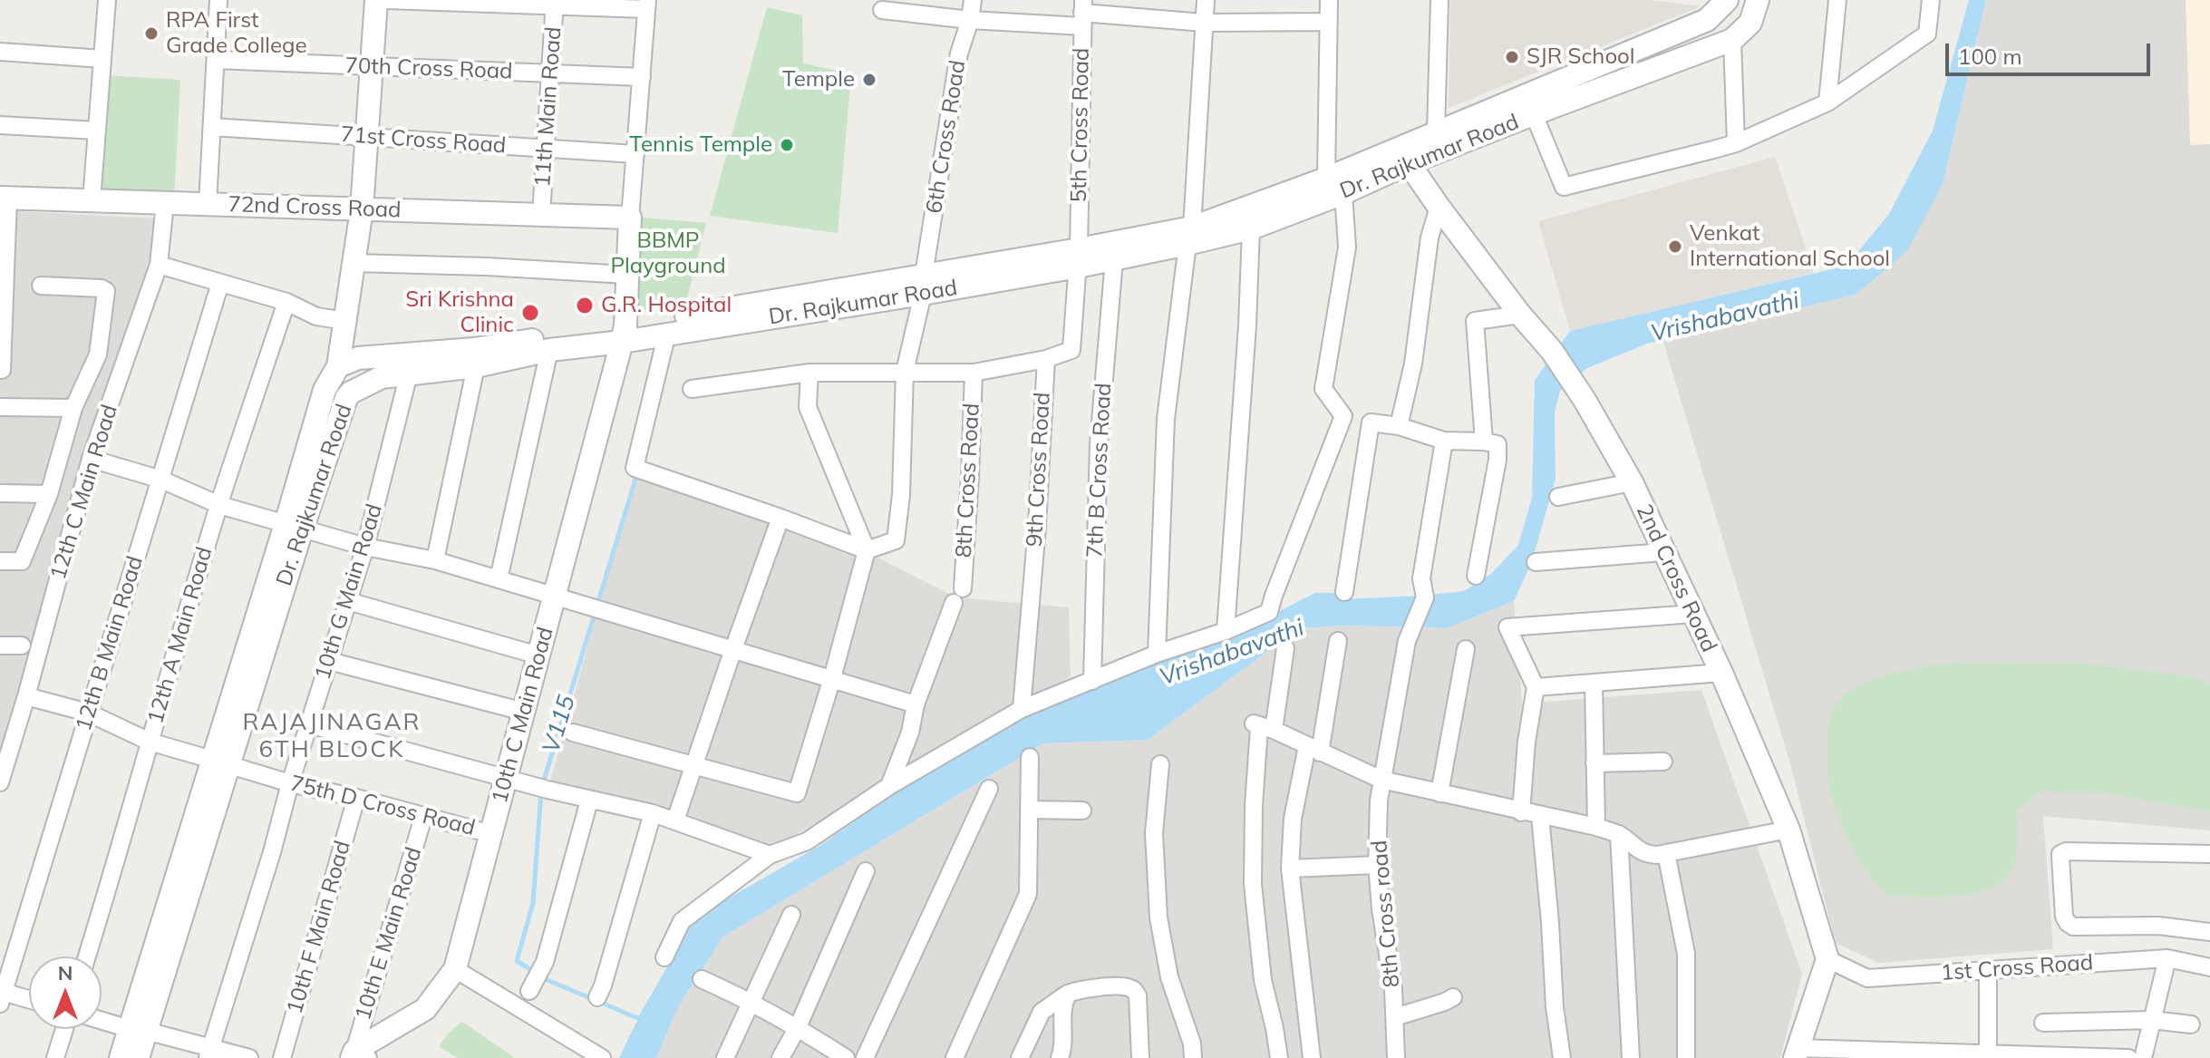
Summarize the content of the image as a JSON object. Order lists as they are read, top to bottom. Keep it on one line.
{"streets":{"main road":["Dr. Rajkumar Road","72nd Cross Road","2nd Cross Road","10th C Main Road"],"street":["70th Cross Road","11th Main Road","5th Cross Road","6th Cross Road","71st Cross Road","9th Cross Road","7th B Cross Road","8th Cross Road","12th C Main Road","10th G Main Road","12th A Main Road","12th B Main Road","75th D Cross Road","8th Cross road","10th F Main Road","10th E Main Road","1st Cross Road"]},"crossings":[["70th Cross Road","11th Main Road"],["11th Main Road","71st Cross Road"],["11th Main Road","72nd Cross Road"],["5th Cross Road","Dr. Rajkumar Road"],["6th Cross Road","Dr. Rajkumar Road"],["Dr. Rajkumar Road","7th B Cross Road"],["Dr. Rajkumar Road","2nd Cross Road"],["Dr. Rajkumar Road","10th G Main Road"],["Dr. Rajkumar Road","10th C Main Road"],["Dr. Rajkumar Road","75th D Cross Road"],["72nd Cross Road","12th C Main Road"],["72nd Cross Road","10th C Main Road"],["12th C Main Road","75th D Cross Road"],["2nd Cross Road","1st Cross Road"],["10th G Main Road","75th D Cross Road"],["12th A Main Road","75th D Cross Road"],["12th B Main Road","75th D Cross Road"],["10th C Main Road","75th D Cross Road"],["10th C Main Road","10th E Main Road"],["75th D Cross Road","10th F Main Road"],["75th D Cross Road","10th E Main Road"]],"districts":["RAJAJINAGAR 6TH BLOCK"],"water":["Vrishabavathi","V115"],"parks":["BBMP Playground"],"places":["RPA First Grade College","SJR School","Temple","Tennis Temple","Venkat International School","G.R. Hospital","Sri Krishna Clinic"],"scale_bar":"100 m","north":"top"}
